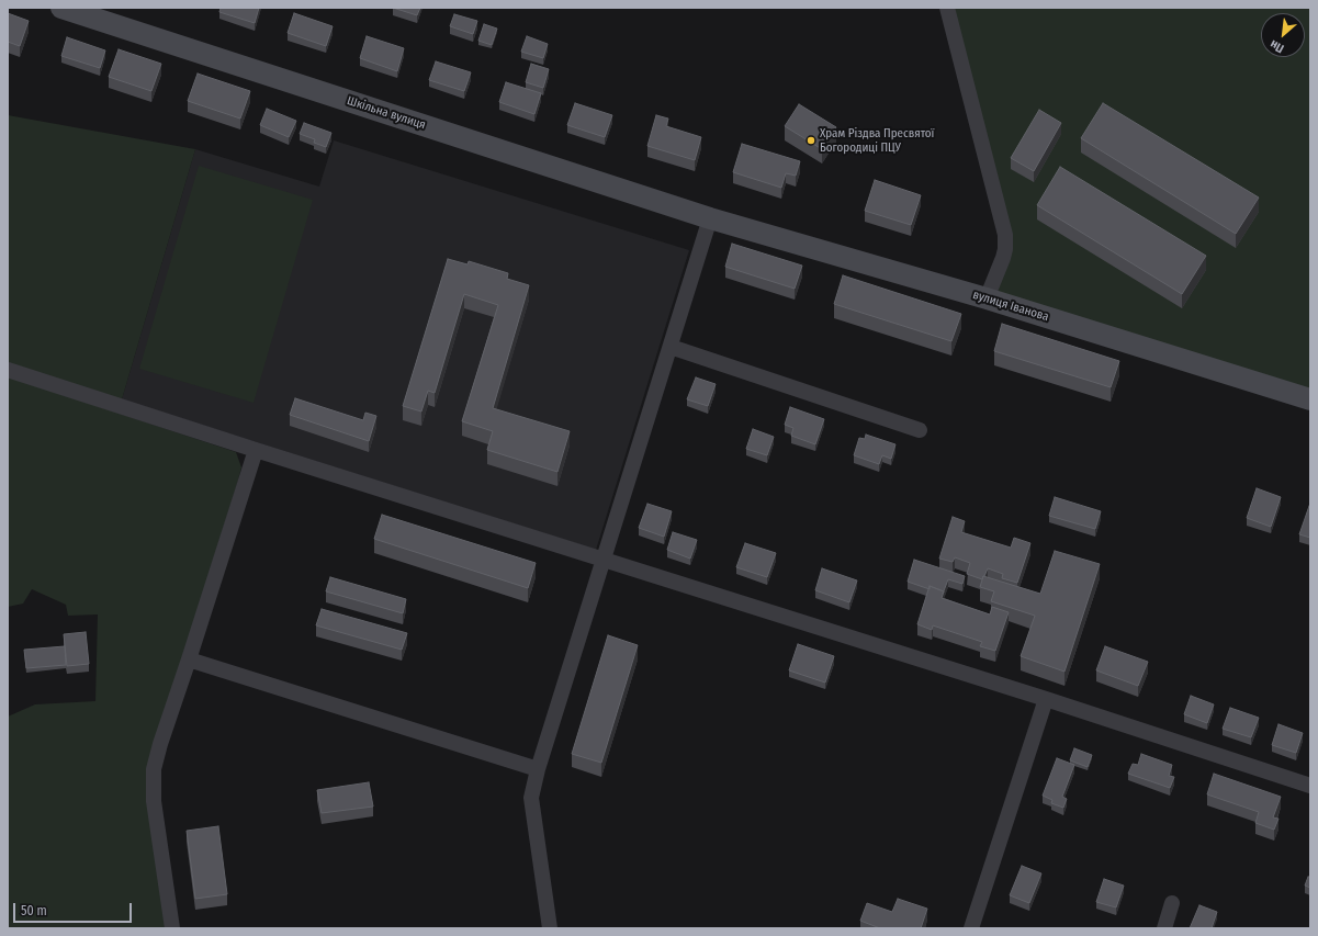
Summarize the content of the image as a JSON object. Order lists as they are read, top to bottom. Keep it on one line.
{"streets":{"street":["Шкільна вулиця","вулиця Іванова"]},"crossings":[["Шкільна вулиця","вулиця Іванова"]],"places":["Храм Різдва Пресвятої Богородиці ПЦУ"],"scale_bar":"50 m","north":"bottom left"}
